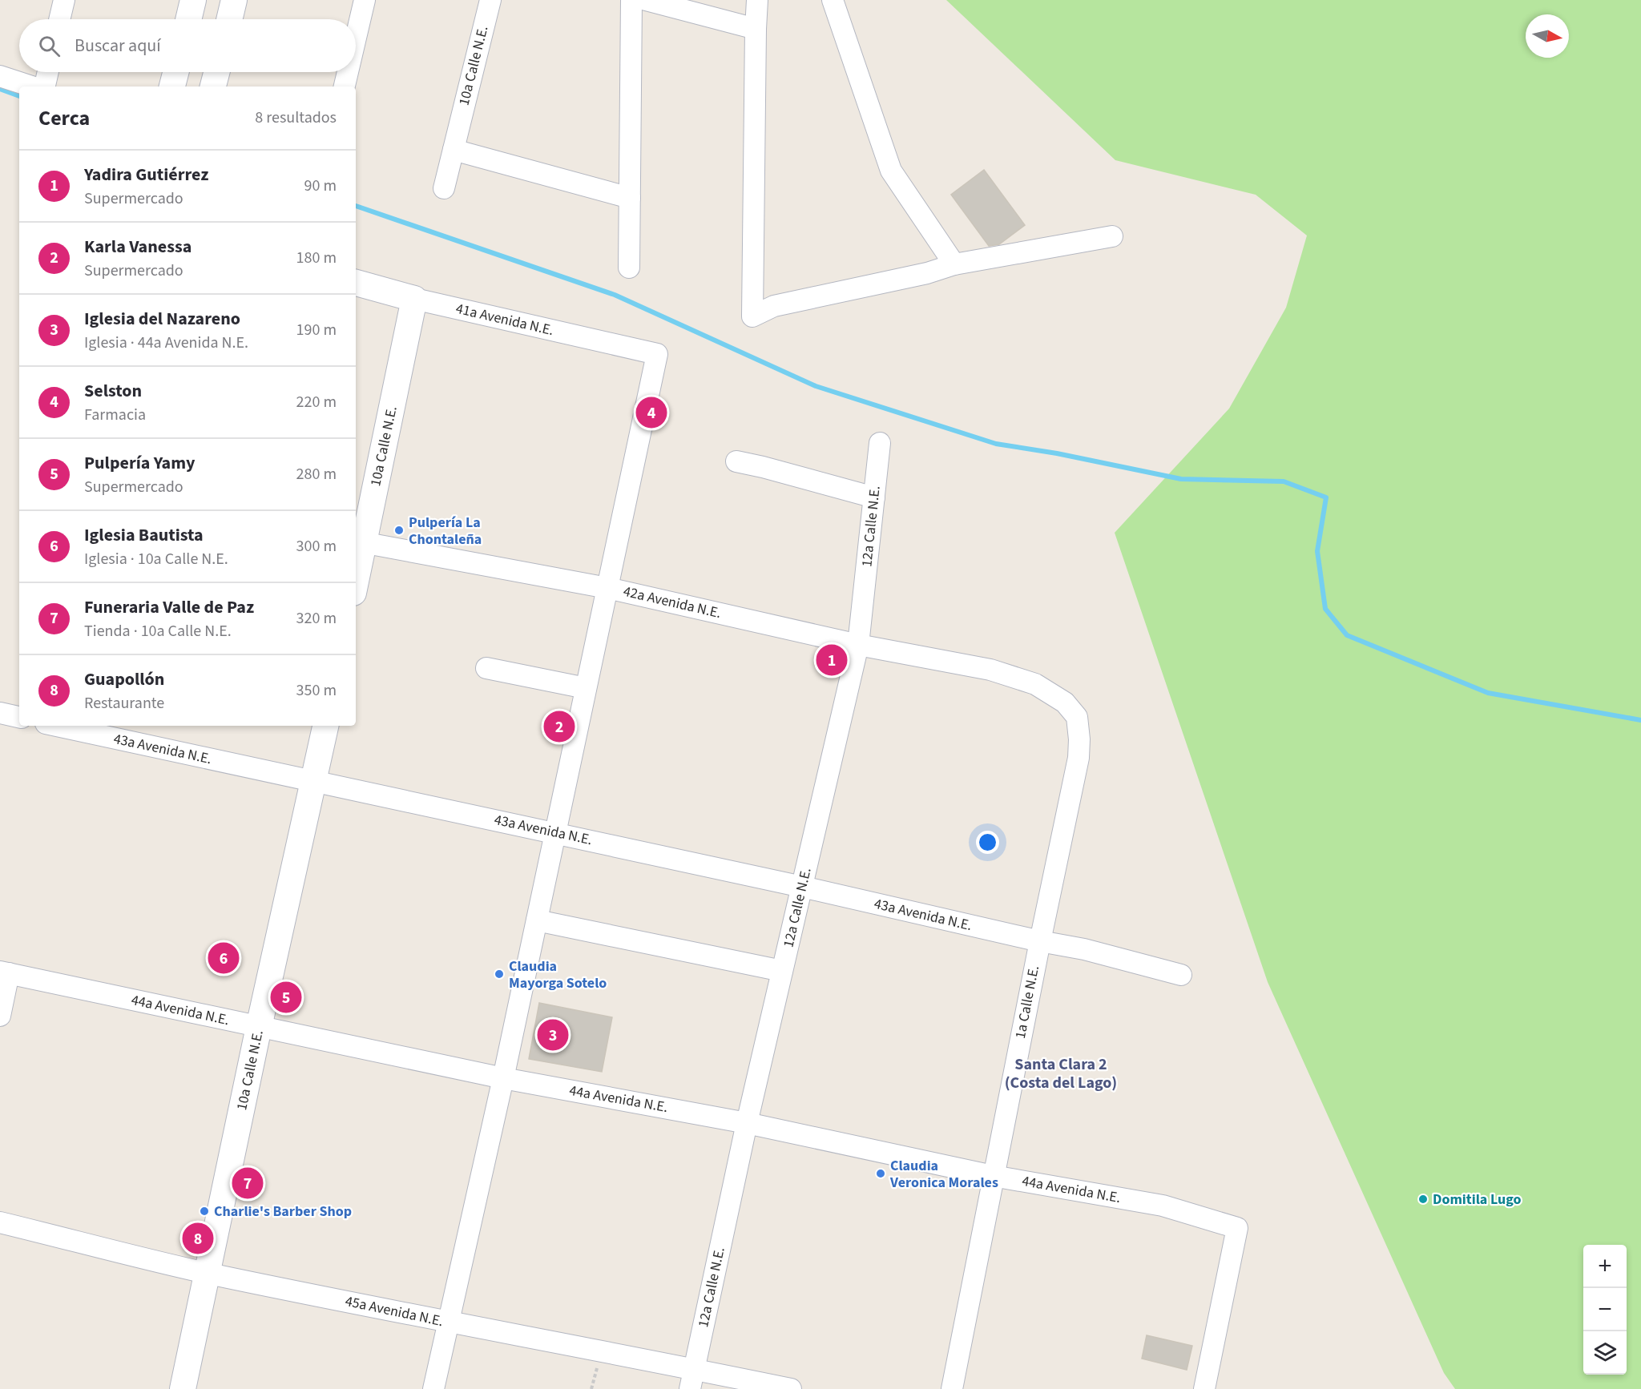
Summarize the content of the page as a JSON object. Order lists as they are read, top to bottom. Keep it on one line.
{"streets":{"street":["10a Calle N.E.","41a Avenida N.E.","12a Calle N.E.","42a Avenida N.E.","43a Avenida N.E.","1a Calle N.E.","44a Avenida N.E.","45a Avenida N.E."]},"crossings":[["10a Calle N.E.","41a Avenida N.E."],["10a Calle N.E.","42a Avenida N.E."],["10a Calle N.E.","43a Avenida N.E."],["10a Calle N.E.","44a Avenida N.E."],["10a Calle N.E.","45a Avenida N.E."],["41a Avenida N.E.","42a Avenida N.E."],["12a Calle N.E.","42a Avenida N.E."],["12a Calle N.E.","43a Avenida N.E."],["12a Calle N.E.","44a Avenida N.E."],["12a Calle N.E.","45a Avenida N.E."],["42a Avenida N.E.","1a Calle N.E."],["43a Avenida N.E.","1a Calle N.E."],["1a Calle N.E.","44a Avenida N.E."]],"districts":["Santa Clara 2 (Costa del Lago)"],"places":["Pulpería La Chontaleña","Claudia Mayorga Sotelo","Claudia Veronica Morales","Domitila Lugo","Charlie's Barber Shop"],"north":"right","page":{"search":"Buscar aquí","heading":["Cerca","8 resultados"],"list":[{"mark":"1","name":"Yadira Gutiérrez","note":"Supermercado","value":"90 m"},{"mark":"2","name":"Karla Vanessa","note":"Supermercado","value":"180 m"},{"mark":"3","name":"Iglesia del Nazareno","note":"Iglesia · 44a Avenida N.E.","value":"190 m"},{"mark":"4","name":"Selston","note":"Farmacia","value":"220 m"},{"mark":"5","name":"Pulpería Yamy","note":"Supermercado","value":"280 m"},{"mark":"6","name":"Iglesia Bautista","note":"Iglesia · 10a Calle N.E.","value":"300 m"},{"mark":"7","name":"Funeraria Valle de Paz","note":"Tienda · 10a Calle N.E.","value":"320 m"},{"mark":"8","name":"Guapollón","note":"Restaurante","value":"350 m"}],"pins":["4","1","2","6","5","3","7","8"],"map_buttons":["+","−"]}}
